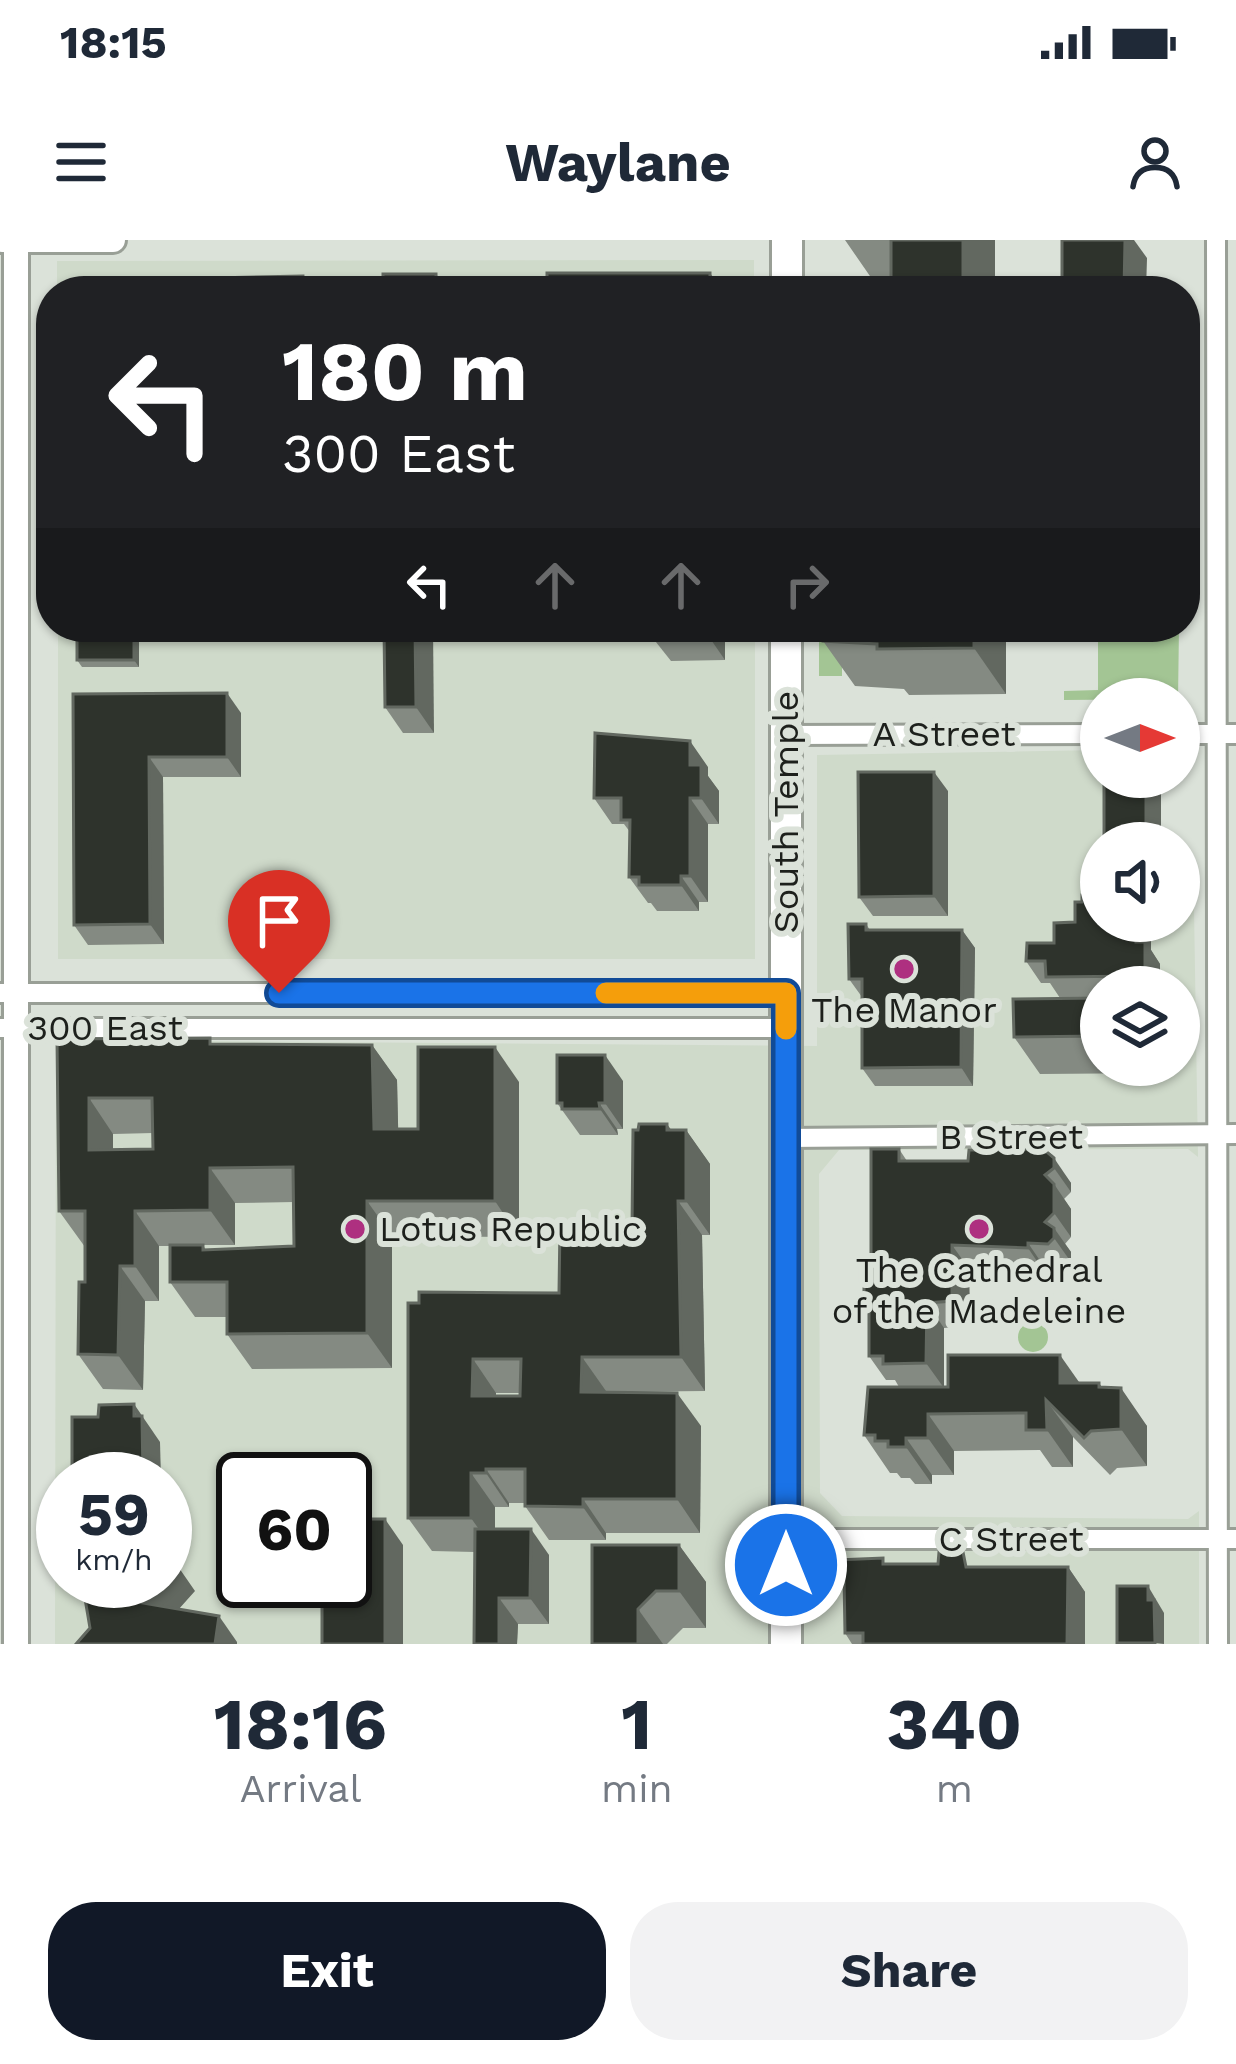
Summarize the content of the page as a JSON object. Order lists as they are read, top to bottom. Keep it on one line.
{"streets":{"main road":["South Temple"],"street":["A Street","300 East","B Street","C Street"]},"crossings":[["A Street","South Temple"],["South Temple","300 East"],["South Temple","B Street"],["South Temple","C Street"]],"places":["The Manor","Lotus Republic","The Cathedral of the Madeleine"],"north":"right","page":{"status":"18:15","header":"Waylane","turn":["180 m","300 East"],"speed":"59 km/h","limit":"60","eta":["18:16","Arrival","1","min","340","m"],"buttons":["Exit","Share"]}}
